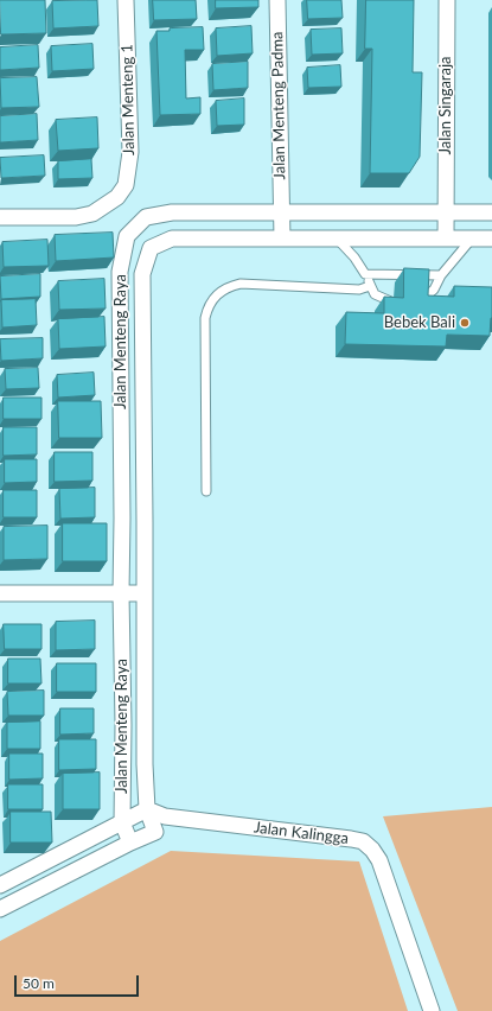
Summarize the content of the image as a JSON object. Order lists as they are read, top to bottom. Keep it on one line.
{"streets":{"street":["Jalan Menteng 1","Jalan Menteng Padma","Jalan Singaraja","Jalan Menteng Raya","Jalan Kalingga"]},"crossings":[["Jalan Menteng Padma","Jalan Menteng Raya"],["Jalan Singaraja","Jalan Menteng Raya"],["Jalan Menteng Raya","Jalan Kalingga"]],"places":["Bebek Bali"],"scale_bar":"50 m"}
